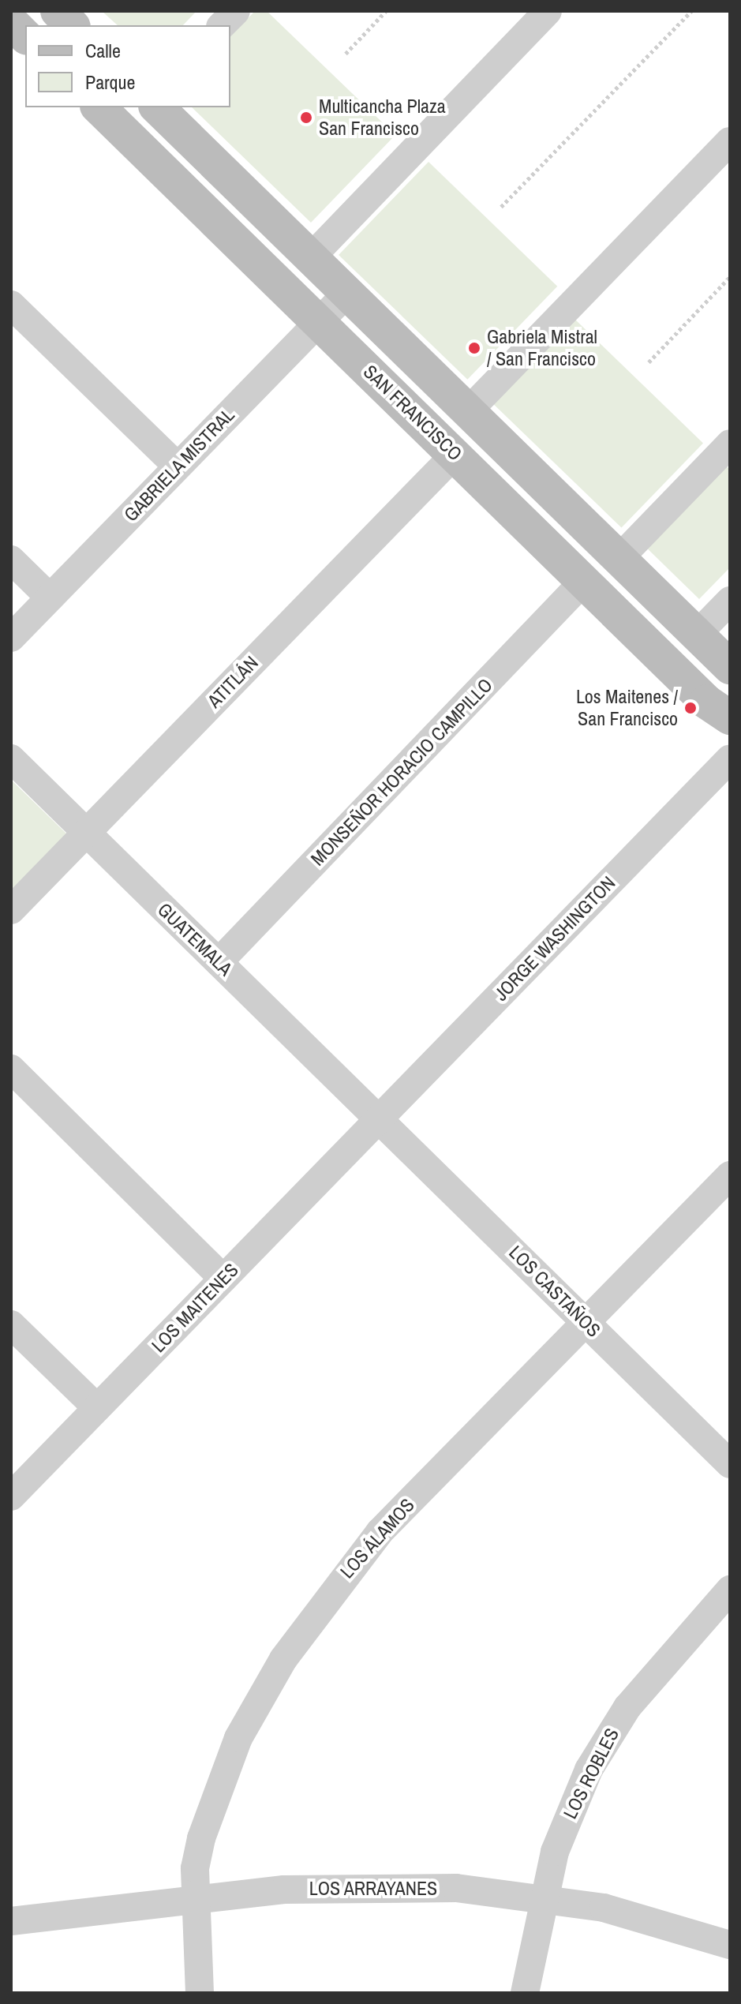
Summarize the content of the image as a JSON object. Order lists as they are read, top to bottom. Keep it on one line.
{"streets":{"main road":["SAN FRANCISCO"],"street":["GABRIELA MISTRAL","ATITLÁN","MONSEÑOR HORACIO CAMPILLO","JORGE WASHINGTON","GUATEMALA","LOS CASTAÑOS","LOS MAITENES","LOS ÁLAMOS","LOS ROBLES","LOS ARRAYANES"]},"crossings":[["SAN FRANCISCO","GABRIELA MISTRAL"],["SAN FRANCISCO","ATITLÁN"],["SAN FRANCISCO","MONSEÑOR HORACIO CAMPILLO"],["ATITLÁN","GUATEMALA"],["MONSEÑOR HORACIO CAMPILLO","GUATEMALA"],["JORGE WASHINGTON","GUATEMALA"],["JORGE WASHINGTON","LOS CASTAÑOS"],["JORGE WASHINGTON","LOS MAITENES"],["GUATEMALA","LOS CASTAÑOS"],["GUATEMALA","LOS MAITENES"],["LOS CASTAÑOS","LOS MAITENES"],["LOS CASTAÑOS","LOS ÁLAMOS"],["LOS ÁLAMOS","LOS ARRAYANES"],["LOS ROBLES","LOS ARRAYANES"]],"places":["Multicancha Plaza San Francisco","Gabriela Mistral / San Francisco","Los Maitenes / San Francisco"],"legend":["Calle","Parque"]}
